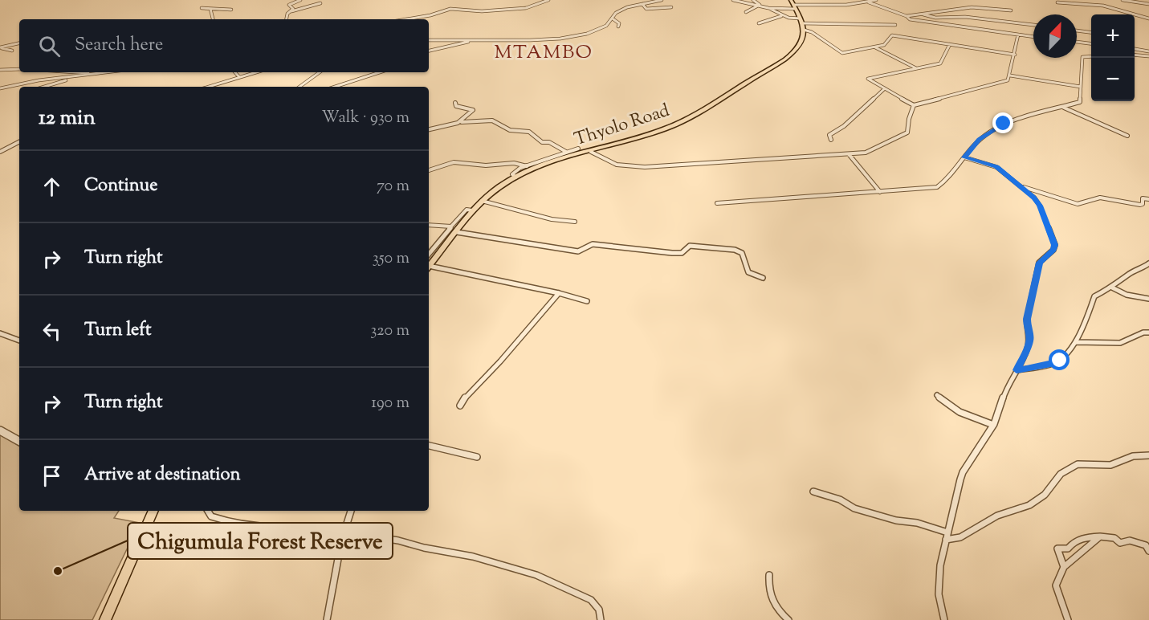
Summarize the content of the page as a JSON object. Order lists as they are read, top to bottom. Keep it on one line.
{"streets":{"highway":["Thyolo Road"]},"districts":["MTAMBO"],"places":["Chigumula Forest Reserve"],"north":"top right","page":{"map_buttons":["+","−"],"search":"Search here","heading":["12 min","Walk · 930 m"],"list":[["Continue","70 m"],["Turn right","350 m"],["Turn left","320 m"],["Turn right","190 m"],"Arrive at destination"]}}
